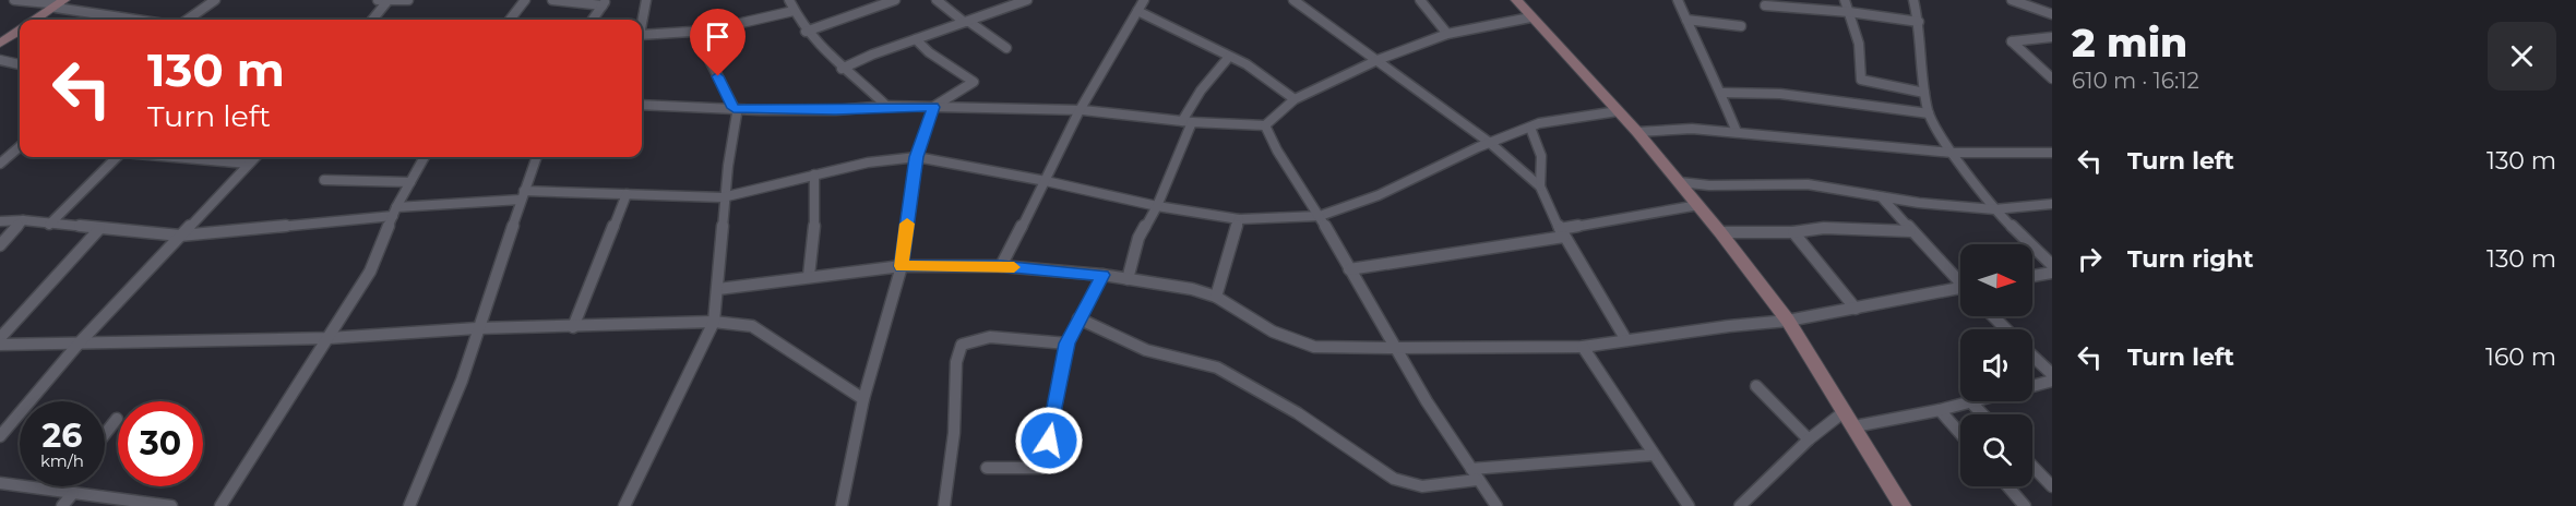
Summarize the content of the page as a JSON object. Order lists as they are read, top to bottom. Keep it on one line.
{"north":"right","page":{"heading":["2 min","610 m · 16:12"],"turn":["130 m","Turn left"],"list":[{"name":"Turn left","value":"130 m"},{"name":"Turn right","value":"130 m"},{"name":"Turn left","value":"160 m"}],"speed":"26 km/h","limit":"30"}}
